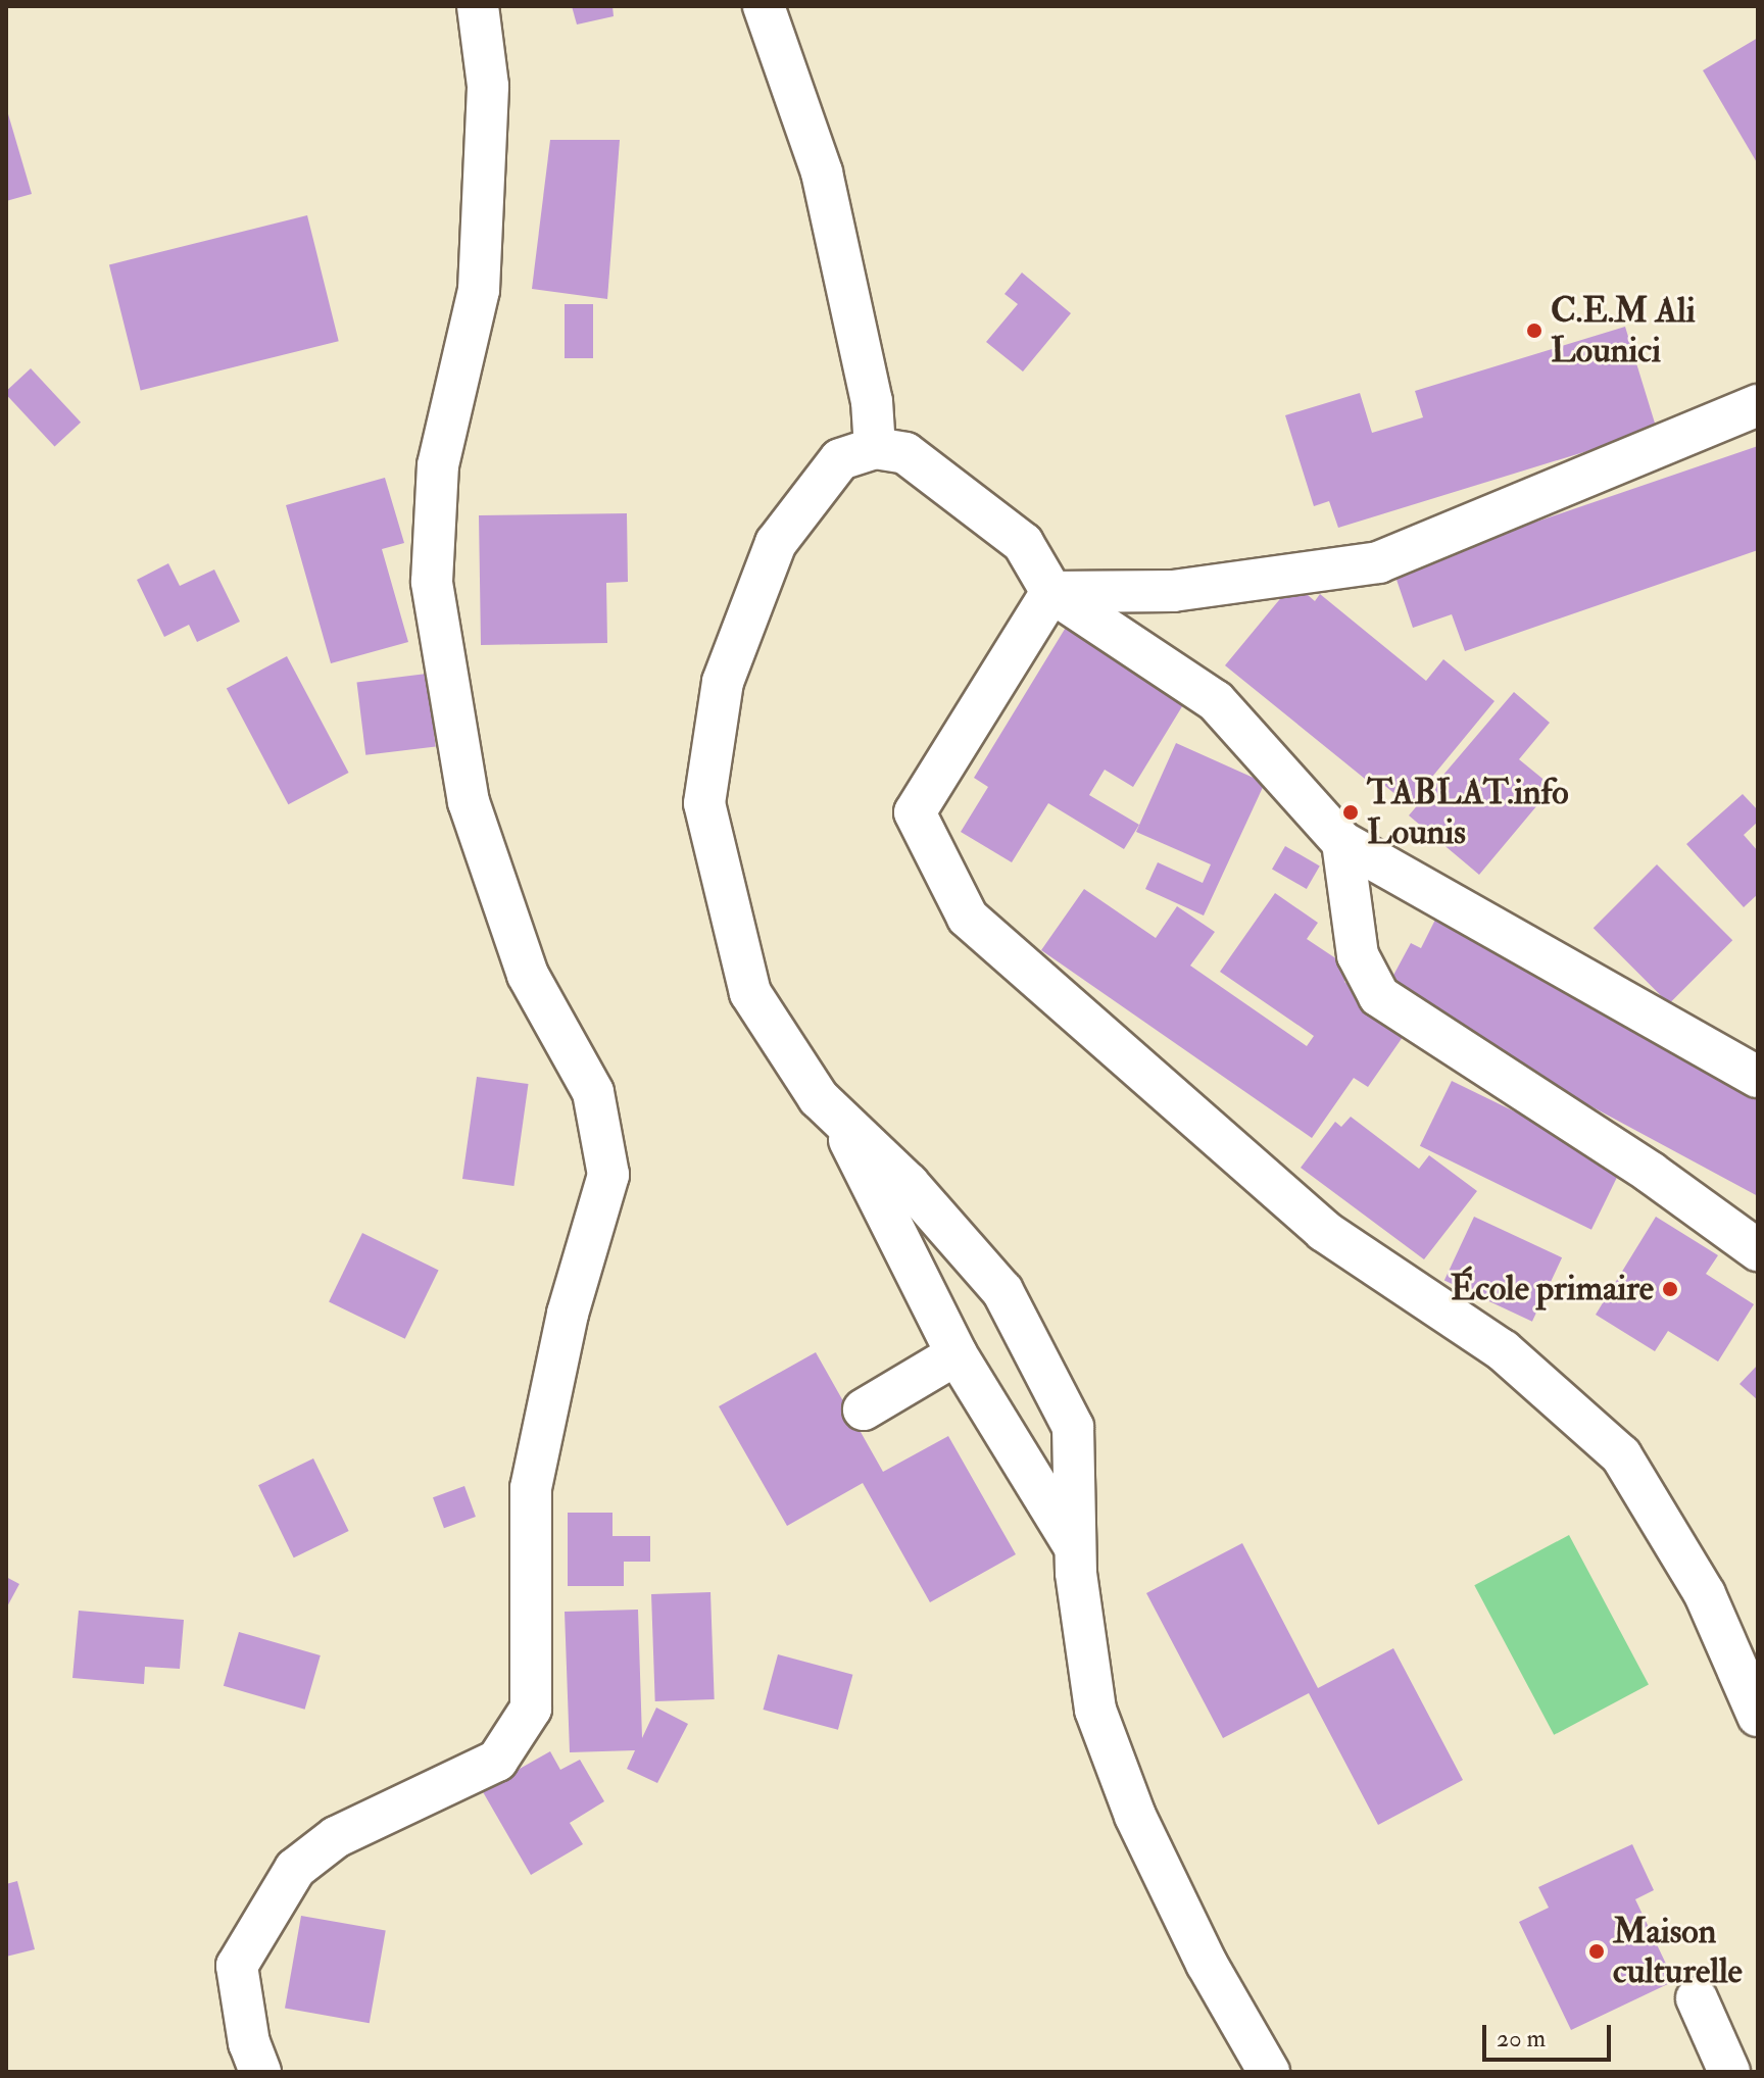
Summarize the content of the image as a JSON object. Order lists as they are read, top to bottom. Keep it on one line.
{"places":["C.E.M Ali Lounici","TABLAT.info Lounis","École primaire","Maison culturelle"],"scale_bar":"20 m"}
